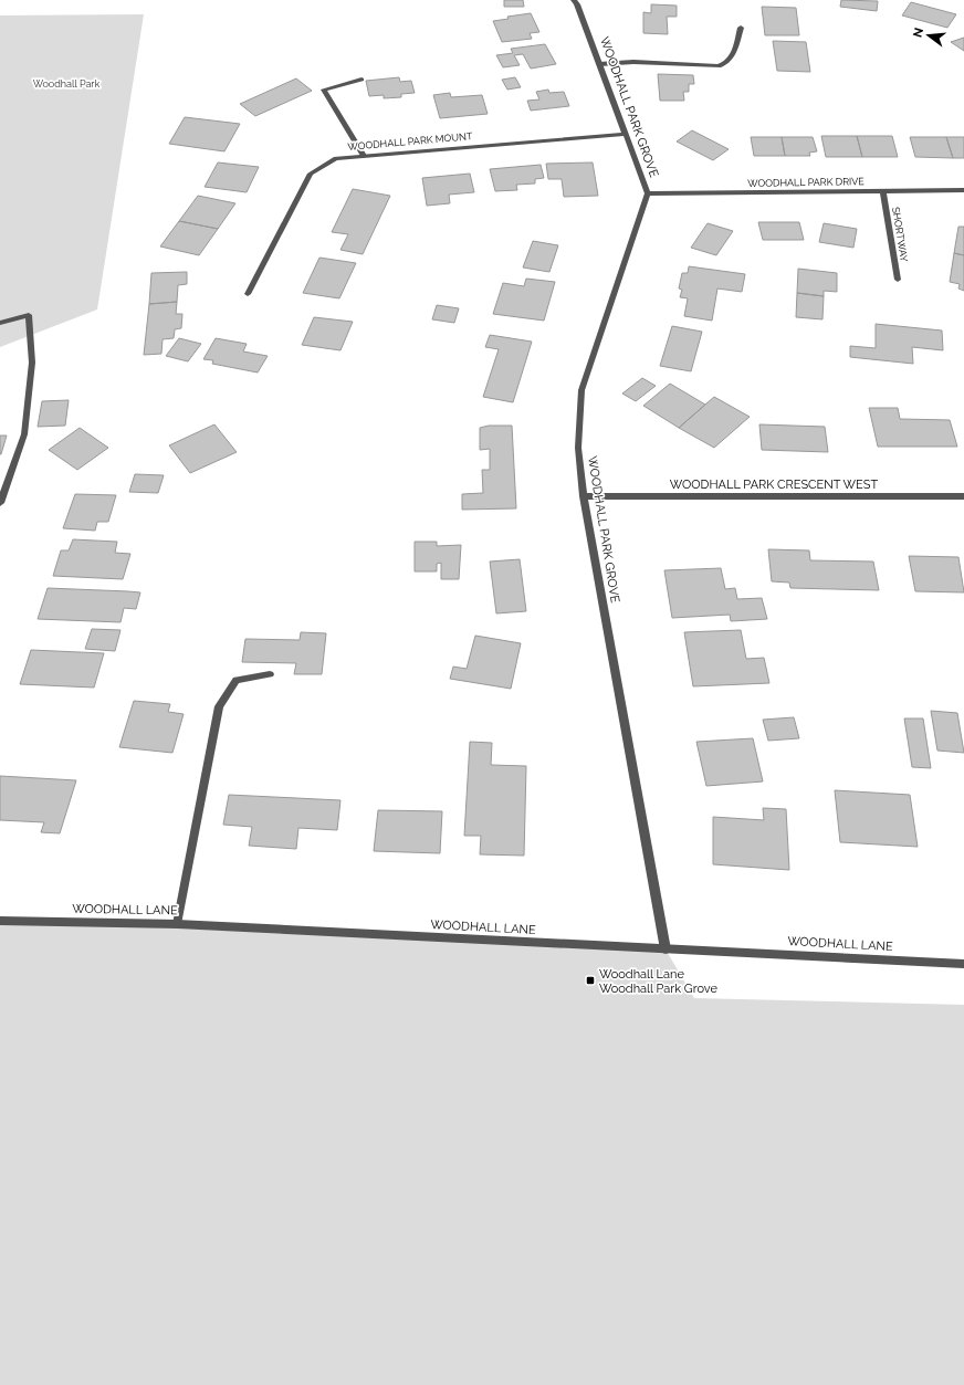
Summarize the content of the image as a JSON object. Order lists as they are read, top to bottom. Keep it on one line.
{"streets":{"street":["WOODHALL PARK GROVE","WOODHALL PARK MOUNT","WOODHALL PARK DRIVE","SHORTWAY","WOODHALL PARK CRESCENT WEST","WOODHALL LANE"]},"crossings":[["WOODHALL PARK GROVE","WOODHALL PARK MOUNT"],["WOODHALL PARK GROVE","WOODHALL PARK DRIVE"],["WOODHALL PARK GROVE","WOODHALL PARK CRESCENT WEST"],["WOODHALL PARK GROVE","WOODHALL LANE"],["WOODHALL PARK DRIVE","SHORTWAY"]],"parks":["Woodhall Park"],"places":{"transit":["Woodhall Lane Woodhall Park Grove"]},"north":"left"}
